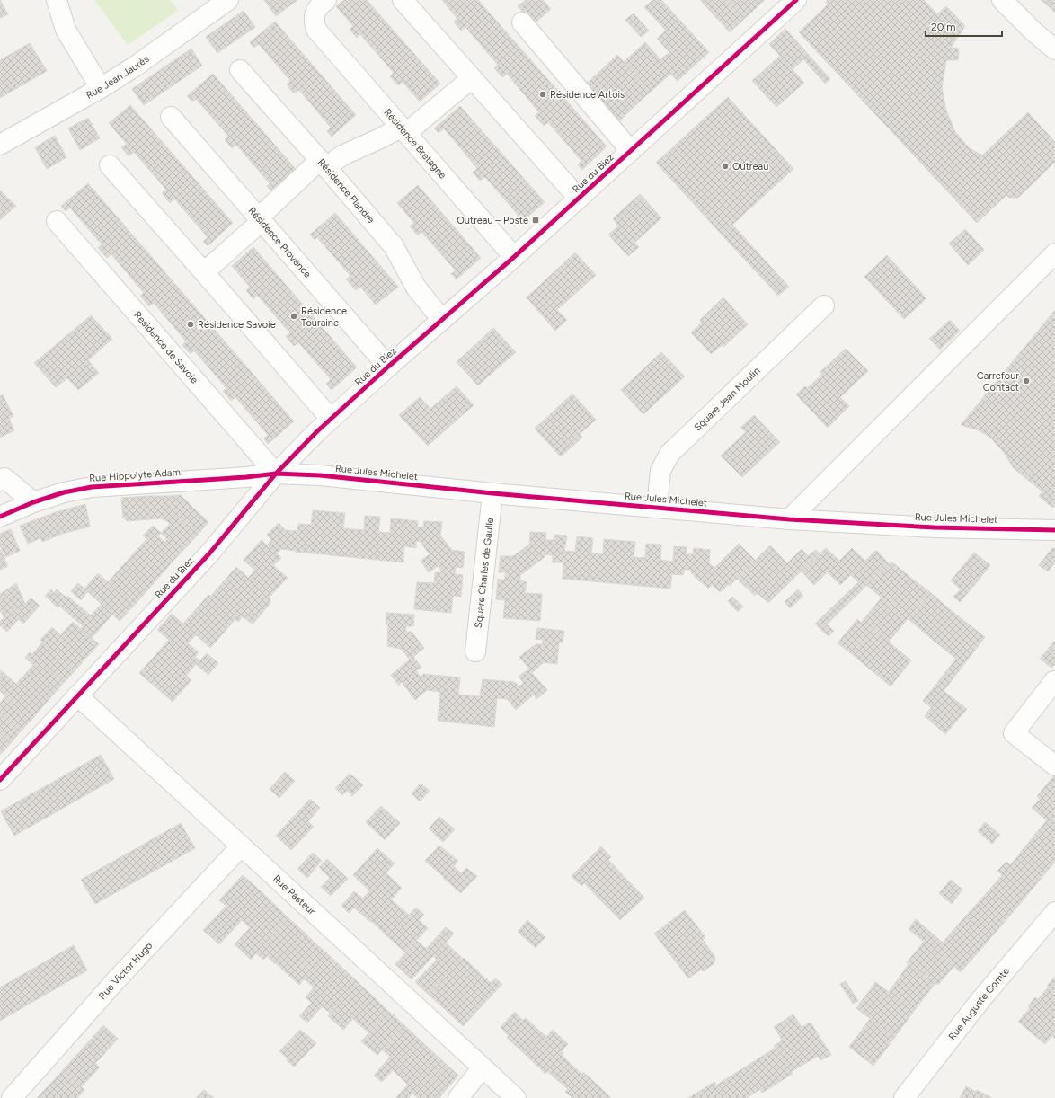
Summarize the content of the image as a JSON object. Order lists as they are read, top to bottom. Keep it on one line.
{"streets":{"street":["Rue Jean Jaurès","Résidence Bretagne","Rue du Biez","Résidence Flandre","Résidence Provence","Residence de Savoie","Square Jean Moulin","Rue Jules Michelet","Rue Hippolyte Adam","Square Charles de Gaulle","Rue Pasteur","Rue Victor Hugo","Rue Auguste Comte"]},"crossings":[["Résidence Bretagne","Rue du Biez"],["Rue du Biez","Résidence Flandre"],["Rue du Biez","Résidence Provence"],["Rue du Biez","Residence de Savoie"],["Rue du Biez","Rue Jules Michelet"],["Rue du Biez","Rue Hippolyte Adam"],["Rue du Biez","Rue Pasteur"],["Residence de Savoie","Rue Jules Michelet"],["Residence de Savoie","Rue Hippolyte Adam"],["Square Jean Moulin","Rue Jules Michelet"],["Rue Jules Michelet","Rue Hippolyte Adam"],["Rue Jules Michelet","Square Charles de Gaulle"],["Rue Pasteur","Rue Victor Hugo"]],"places":{"other":["Résidence Artois","Outreau","Résidence Touraine","Résidence Savoie","Carrefour Contact"],"transit":["Outreau – Poste"]},"scale_bar":"20 m"}
